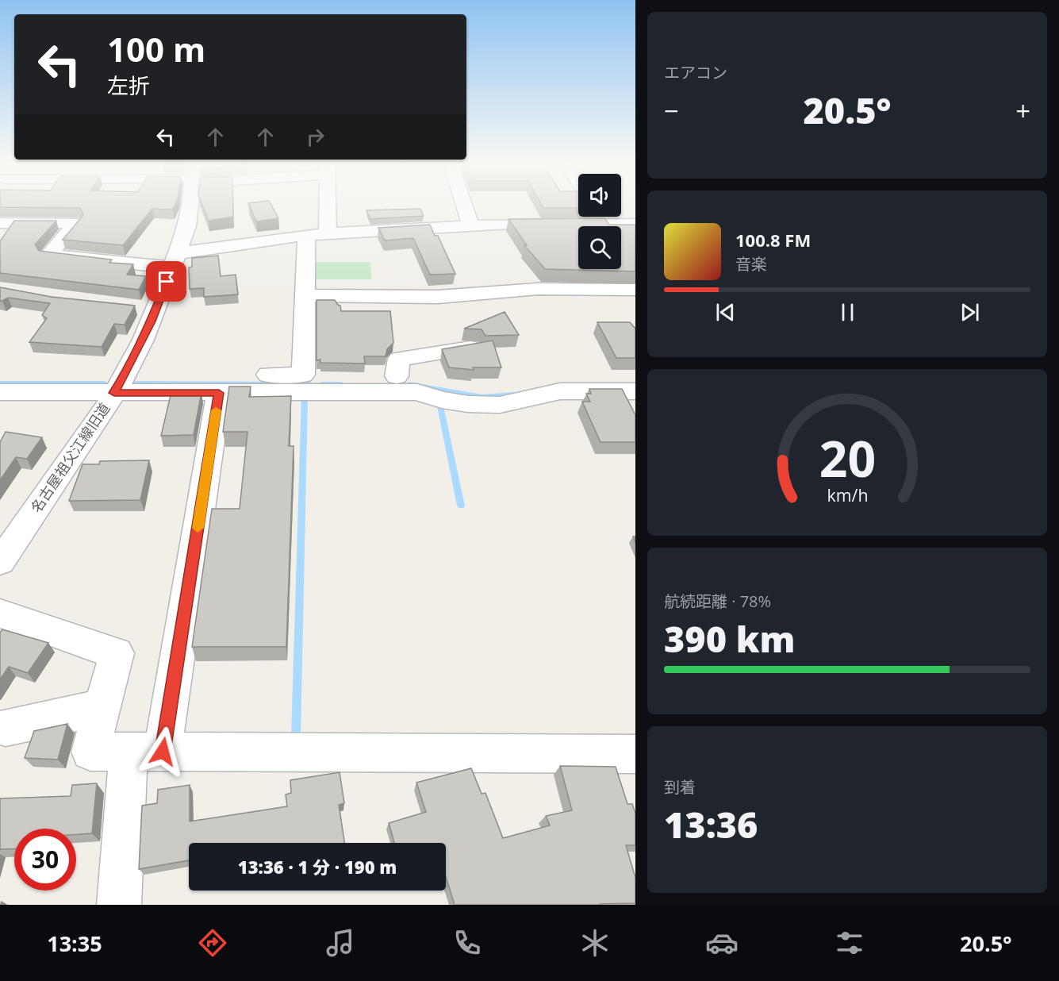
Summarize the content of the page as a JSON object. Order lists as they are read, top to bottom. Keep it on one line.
{"streets":{"street":["名古屋祖父江線旧道"]},"page":{"tile":["エアコン",["航続距離 · 78%","390 km"],["到着","13:36"]],"turn":["100 m","左折"],"heat":["−","20.5°","+"],"song":["100.8 FM","音楽"],"limit":"30","trip":"13:36 · 1 分 · 190 m","tabs":["13:35","20.5°"],"gauge":["20","km/h"]}}
